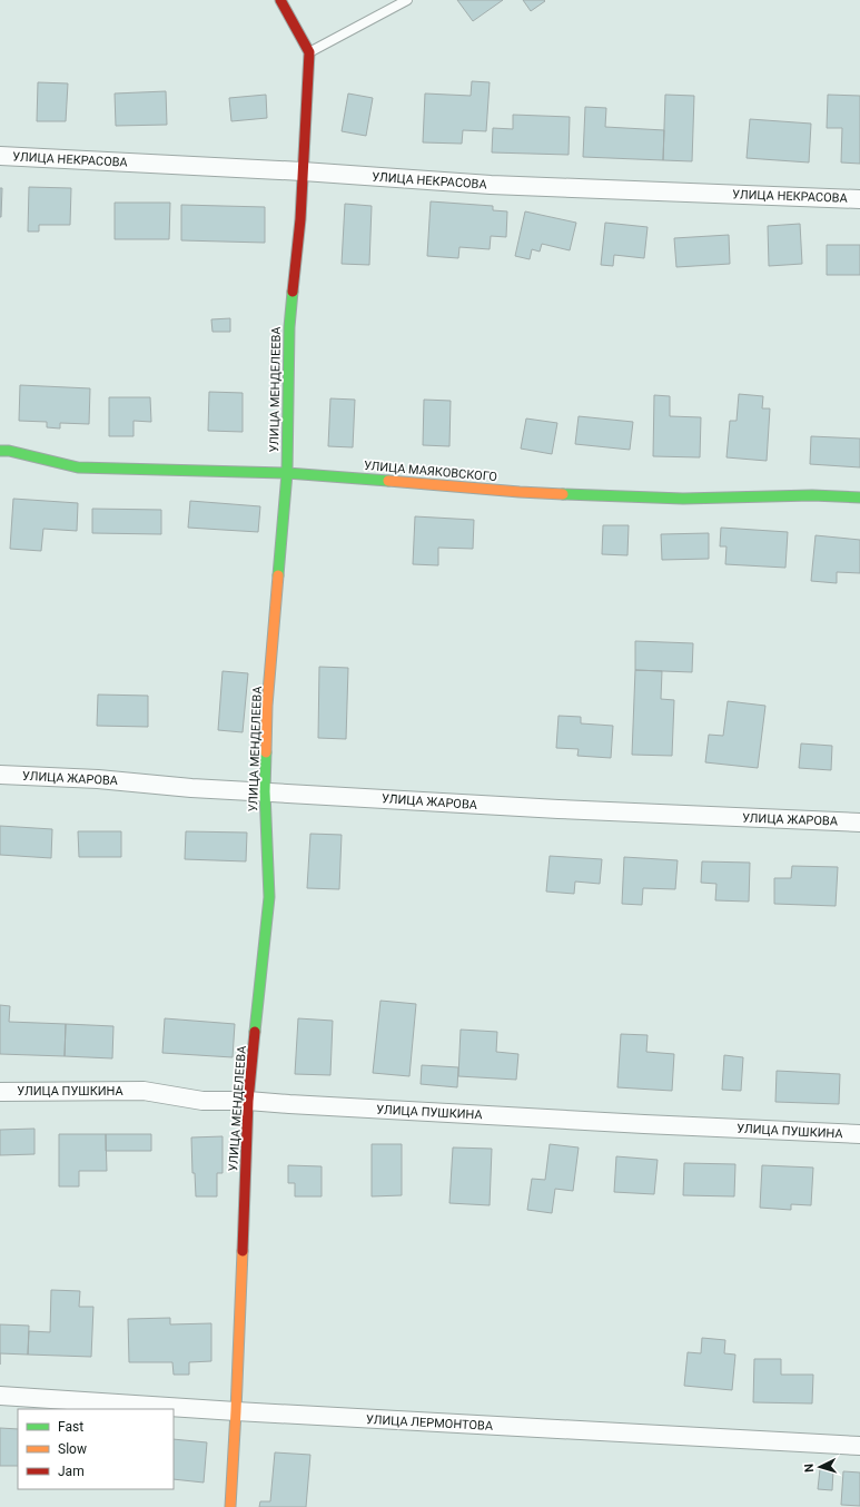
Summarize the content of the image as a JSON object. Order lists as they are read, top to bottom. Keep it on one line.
{"streets":{"street":["УЛИЦА НЕКРАСОВА","УЛИЦА МЕНДЕЛЕЕВА","УЛИЦА МАЯКОВСКОГО","УЛИЦА ЖАРОВА","УЛИЦА ПУШКИНА","УЛИЦА ЛЕРМОНТОВА"]},"crossings":[["УЛИЦА НЕКРАСОВА","УЛИЦА МЕНДЕЛЕЕВА"],["УЛИЦА МЕНДЕЛЕЕВА","УЛИЦА МАЯКОВСКОГО"],["УЛИЦА МЕНДЕЛЕЕВА","УЛИЦА ЖАРОВА"],["УЛИЦА МЕНДЕЛЕЕВА","УЛИЦА ПУШКИНА"],["УЛИЦА МЕНДЕЛЕЕВА","УЛИЦА ЛЕРМОНТОВА"]],"legend":["Fast","Slow","Jam"],"north":"left"}
